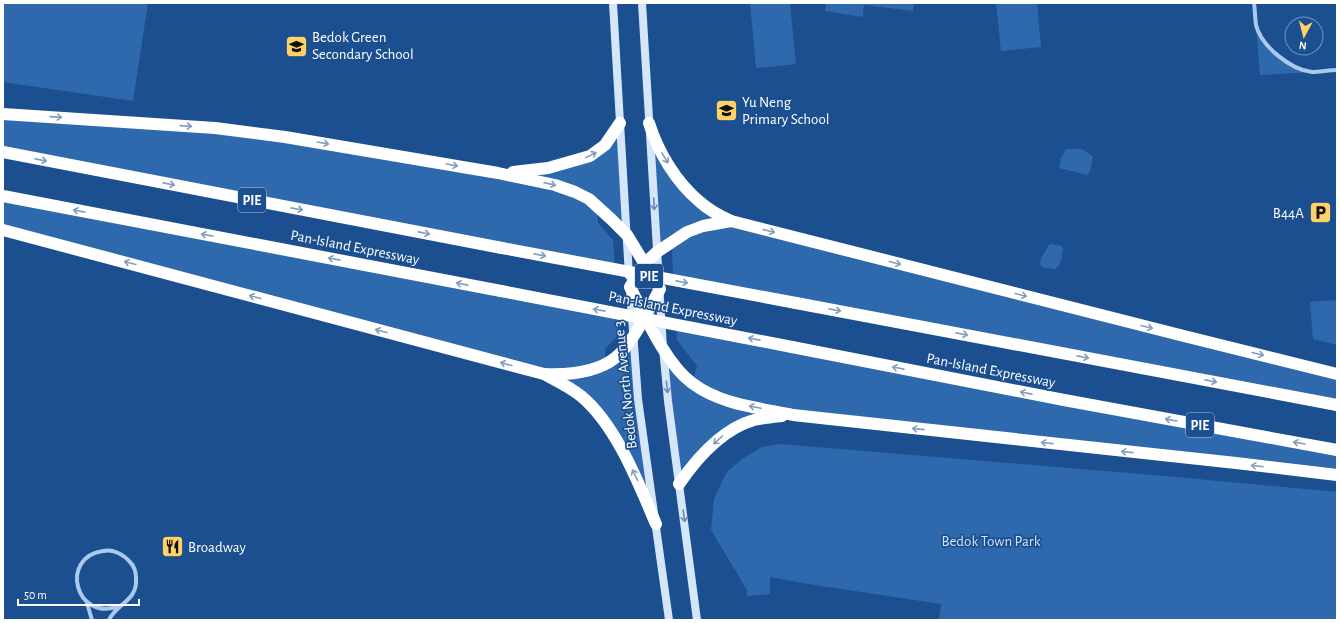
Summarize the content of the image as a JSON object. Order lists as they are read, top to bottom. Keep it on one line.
{"streets":{"highway":["PIE","Pan-Island Expressway"],"main road":["Bedok North Avenue 3"]},"parks":["Bedok Town Park"],"places":{"school or university":["Bedok Green Secondary School","Yu Neng Primary School"],"parking":["B44A"],"restaurant":["Broadway"]},"scale_bar":"50 m","north":"bottom"}
